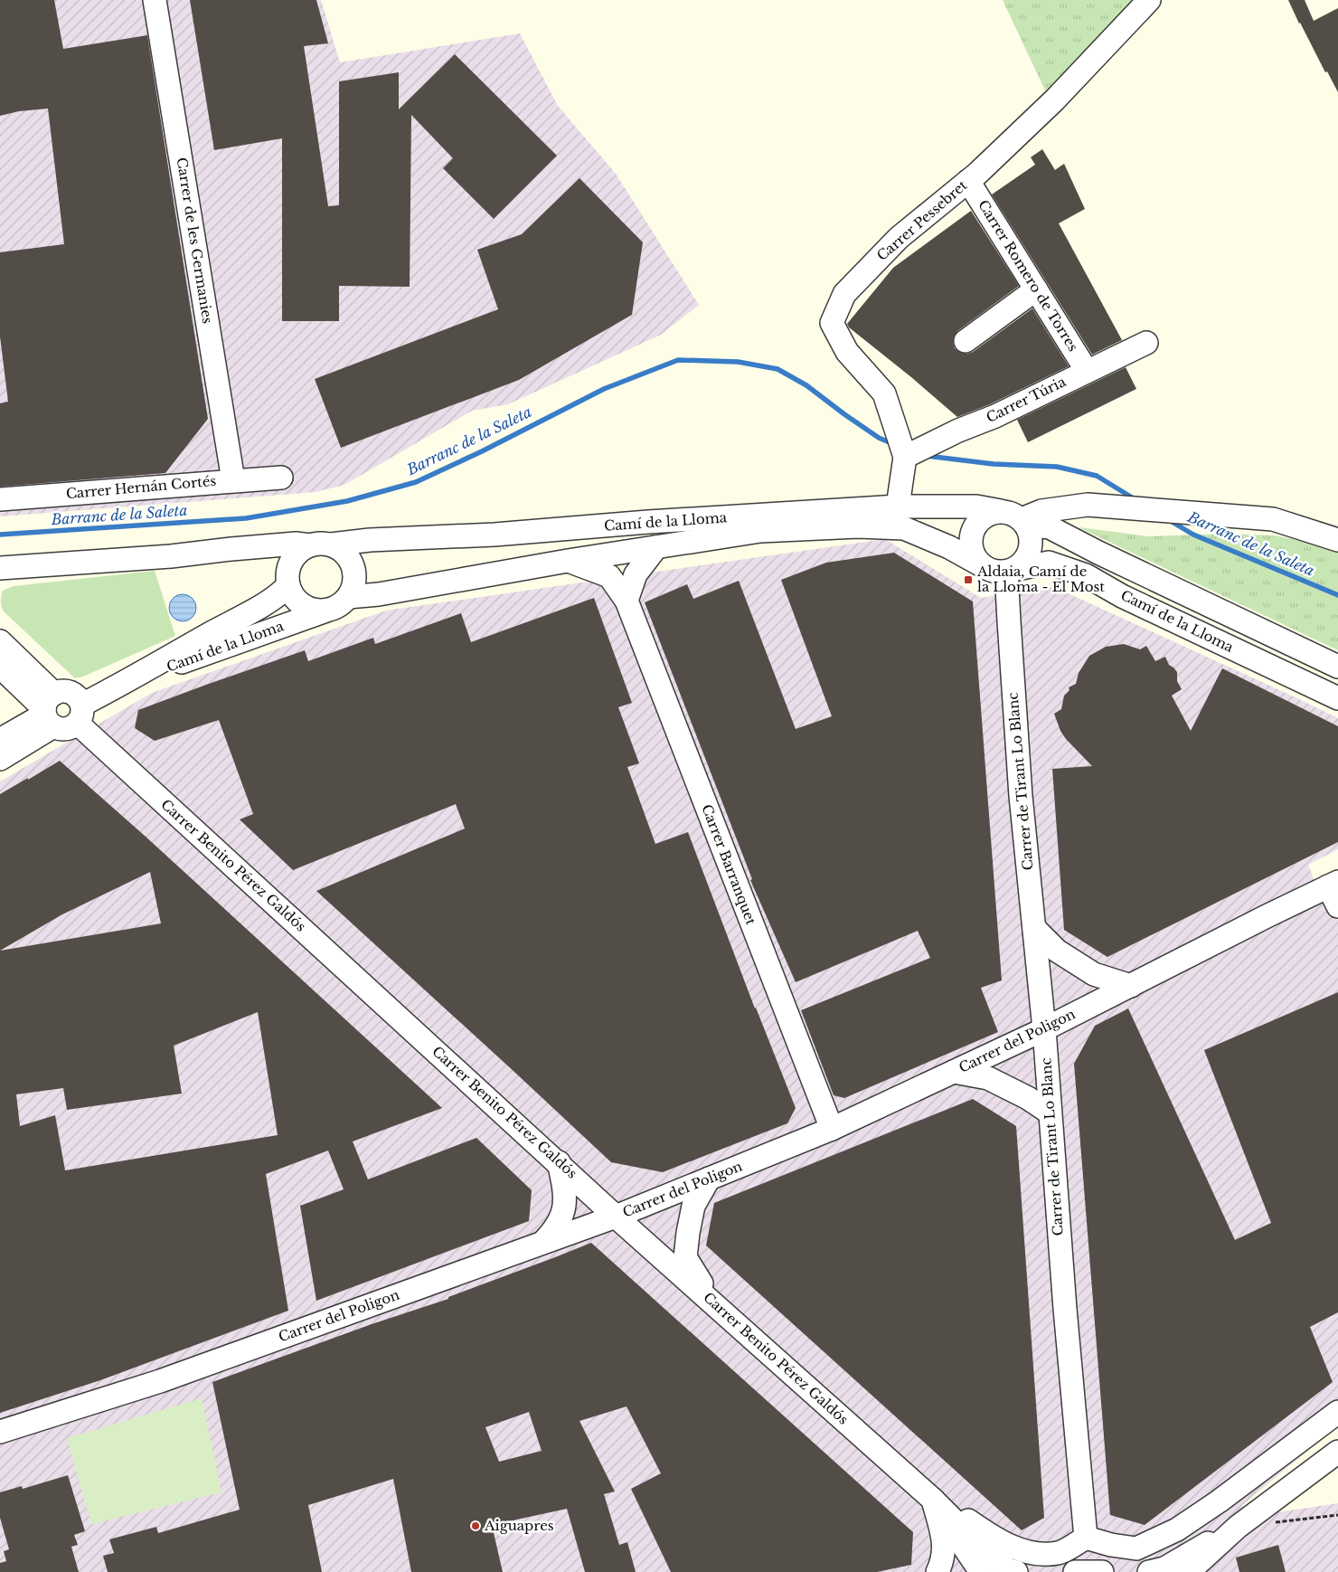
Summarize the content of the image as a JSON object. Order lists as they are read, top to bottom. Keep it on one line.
{"streets":{"street":["Carrer Pessebret","Carrer de les Germanies","Carrer Romero de Torres","Carrer Túria","Carrer Hernán Cortés","Camí de la Lloma","Carrer de Tirant Lo Blanc","Carrer Barranquet","Carrer Benito Pérez Galdós","Carrer del Poligon"]},"crossings":[["Carrer Pessebret","Carrer Romero de Torres"],["Carrer Pessebret","Carrer Túria"],["Carrer Pessebret","Camí de la Lloma"],["Carrer de les Germanies","Carrer Hernán Cortés"],["Carrer Romero de Torres","Carrer Túria"],["Camí de la Lloma","Carrer de Tirant Lo Blanc"],["Camí de la Lloma","Carrer Barranquet"],["Camí de la Lloma","Carrer Benito Pérez Galdós"],["Carrer de Tirant Lo Blanc","Carrer Benito Pérez Galdós"],["Carrer de Tirant Lo Blanc","Carrer del Poligon"],["Carrer Barranquet","Carrer del Poligon"],["Carrer Benito Pérez Galdós","Carrer del Poligon"]],"water":["Barranc de la Saleta"],"places":{"transit":["Aldaia, Camí de la Lloma - El Most"],"other":["Aiguapres"]}}
